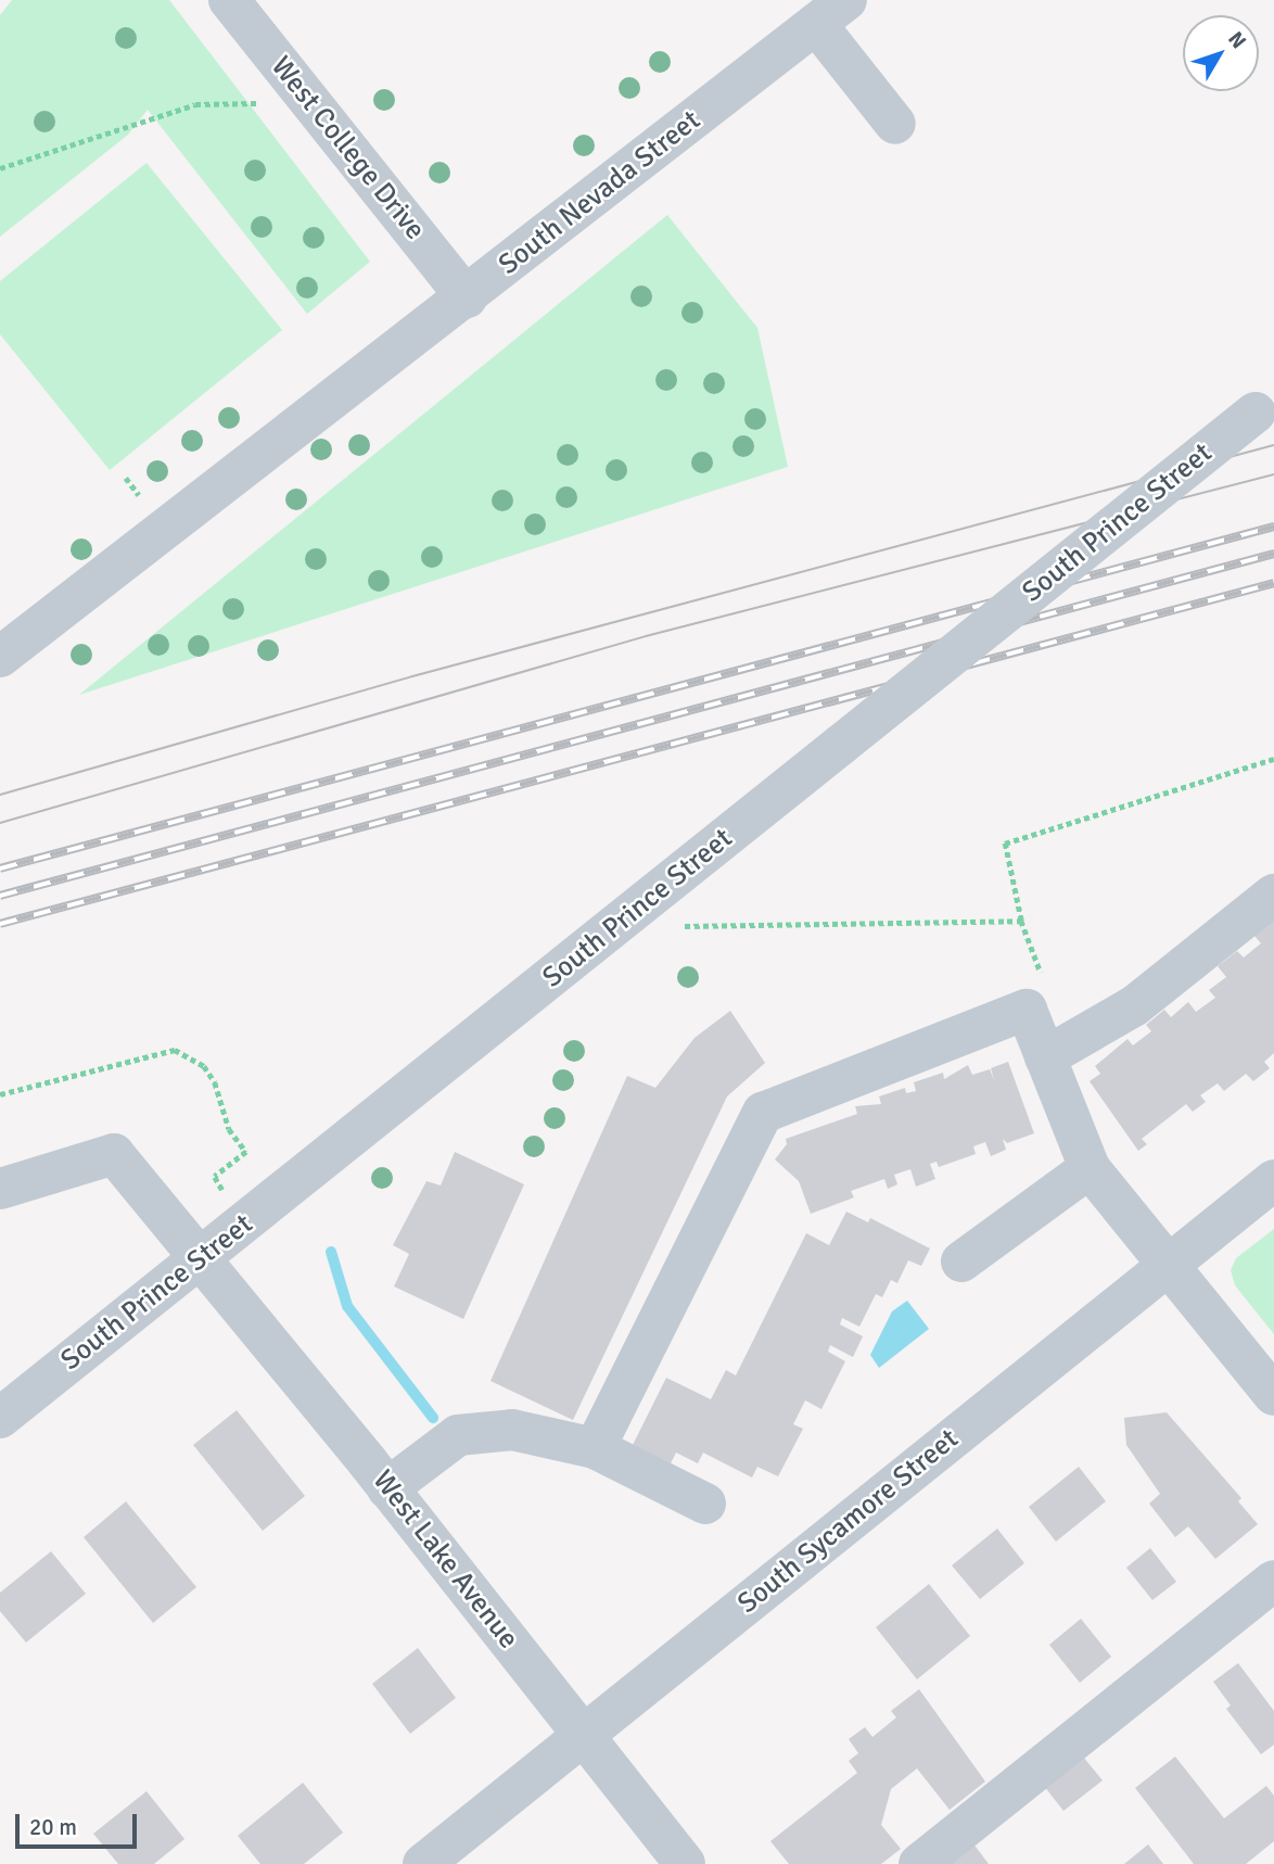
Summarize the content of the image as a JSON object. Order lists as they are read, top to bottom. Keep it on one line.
{"streets":{"street":["West College Drive","South Nevada Street","South Prince Street","South Sycamore Street","West Lake Avenue"]},"crossings":[["West College Drive","South Nevada Street"],["South Prince Street","West Lake Avenue"],["South Sycamore Street","West Lake Avenue"]],"scale_bar":"20 m","north":"top right"}
